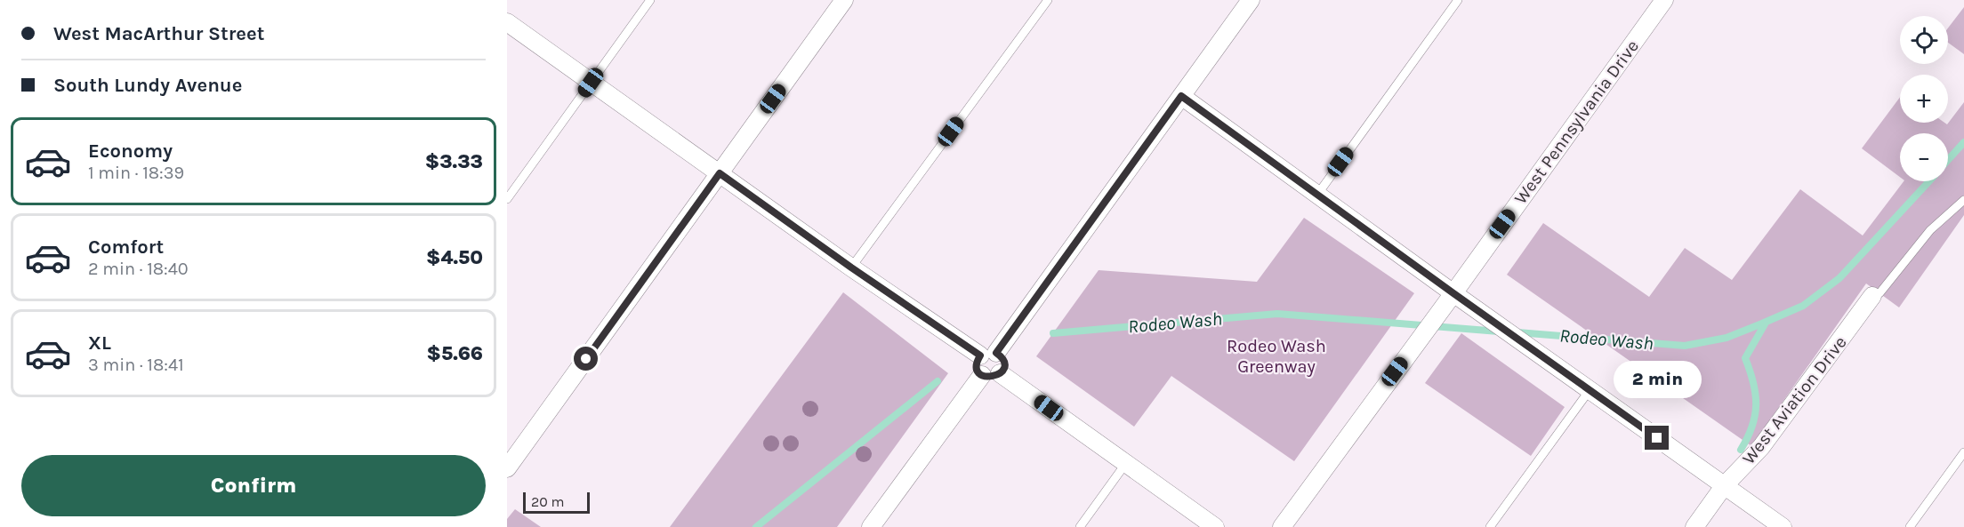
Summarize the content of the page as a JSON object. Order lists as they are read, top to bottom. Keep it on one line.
{"streets":{"street":["West Pennsylvania Drive","West Aviation Drive"]},"water":["Rodeo Wash"],"parks":["Rodeo Wash Greenway"],"scale_bar":"20 m","page":{"banner":["West MacArthur Street","South Lundy Avenue"],"map_buttons":["+","−"],"list":[{"name":"Economy","note":"1 min · 18:39","value":"$3.33"},{"name":"Comfort","note":"2 min · 18:40","value":"$4.50"},{"name":"XL","note":"3 min · 18:41","value":"$5.66"}],"bubble":"2 min","buttons":"Confirm","scale":"20 m"}}
